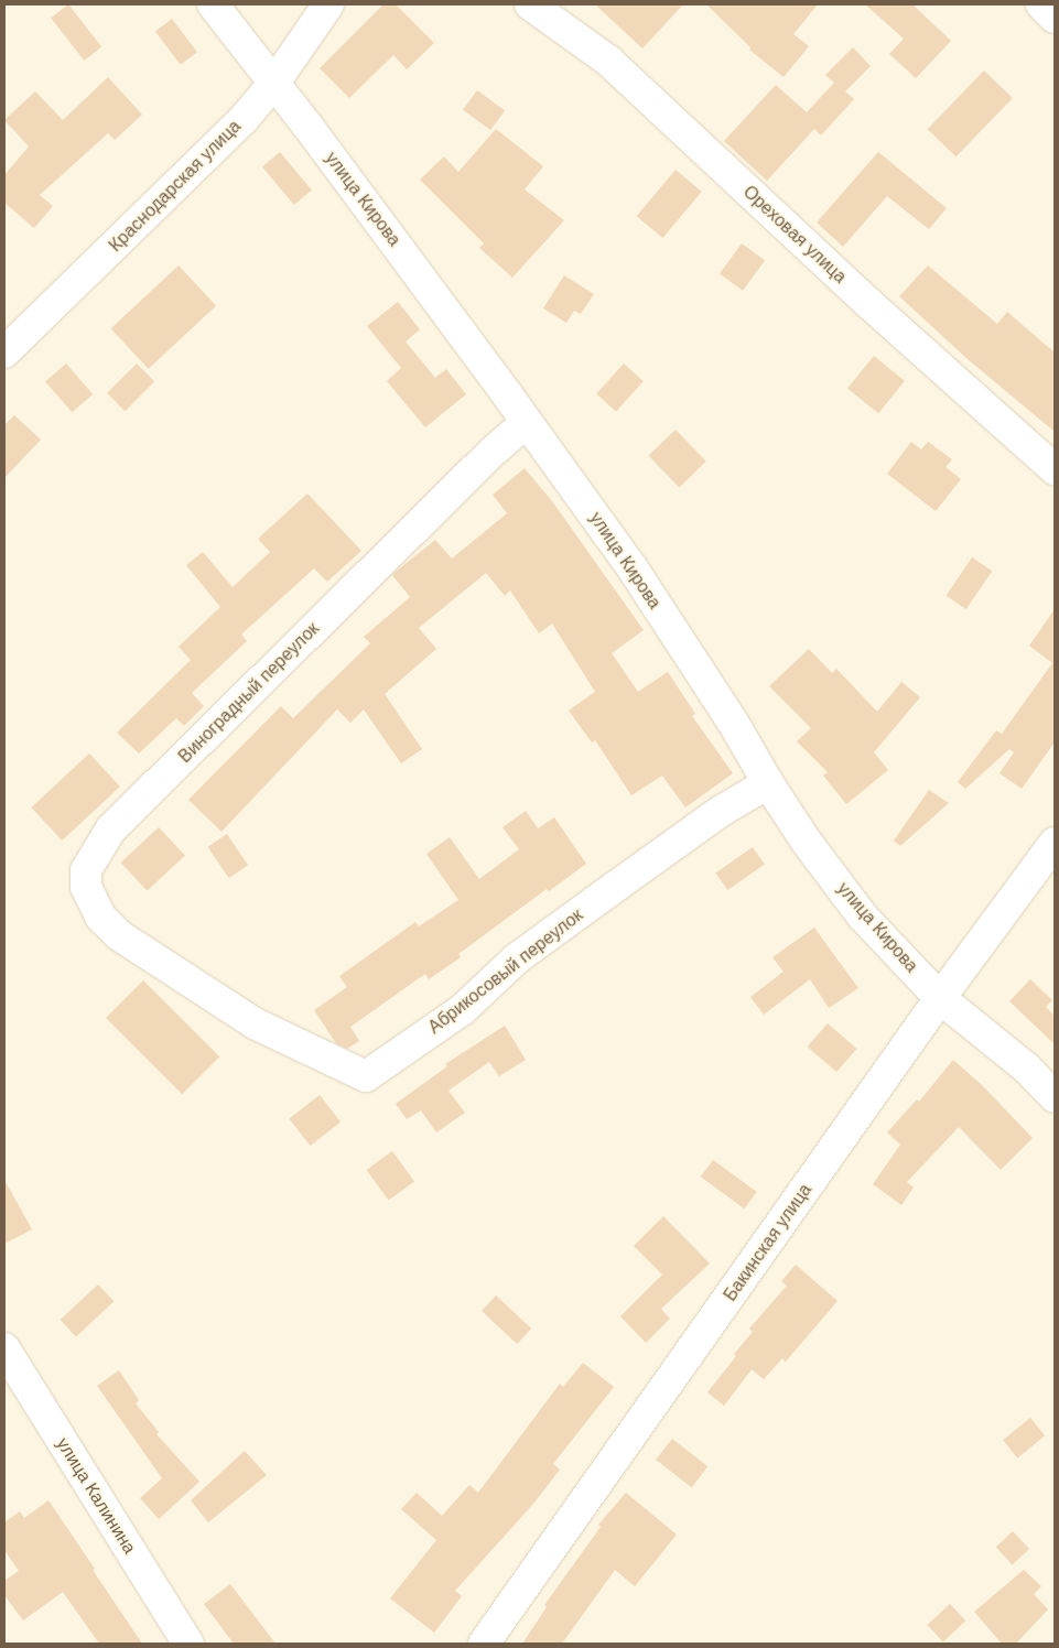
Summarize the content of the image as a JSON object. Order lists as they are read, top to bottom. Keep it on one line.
{"streets":{"street":["Краснодарская улица","улица Кирова","Ореховая улица","Виноградный переулок","Абрикосовый переулок","Бакинская улица","улица Калинина"]},"crossings":[["Краснодарская улица","улица Кирова"],["улица Кирова","Виноградный переулок"],["улица Кирова","Абрикосовый переулок"],["улица Кирова","Бакинская улица"],["Виноградный переулок","Абрикосовый переулок"]]}
